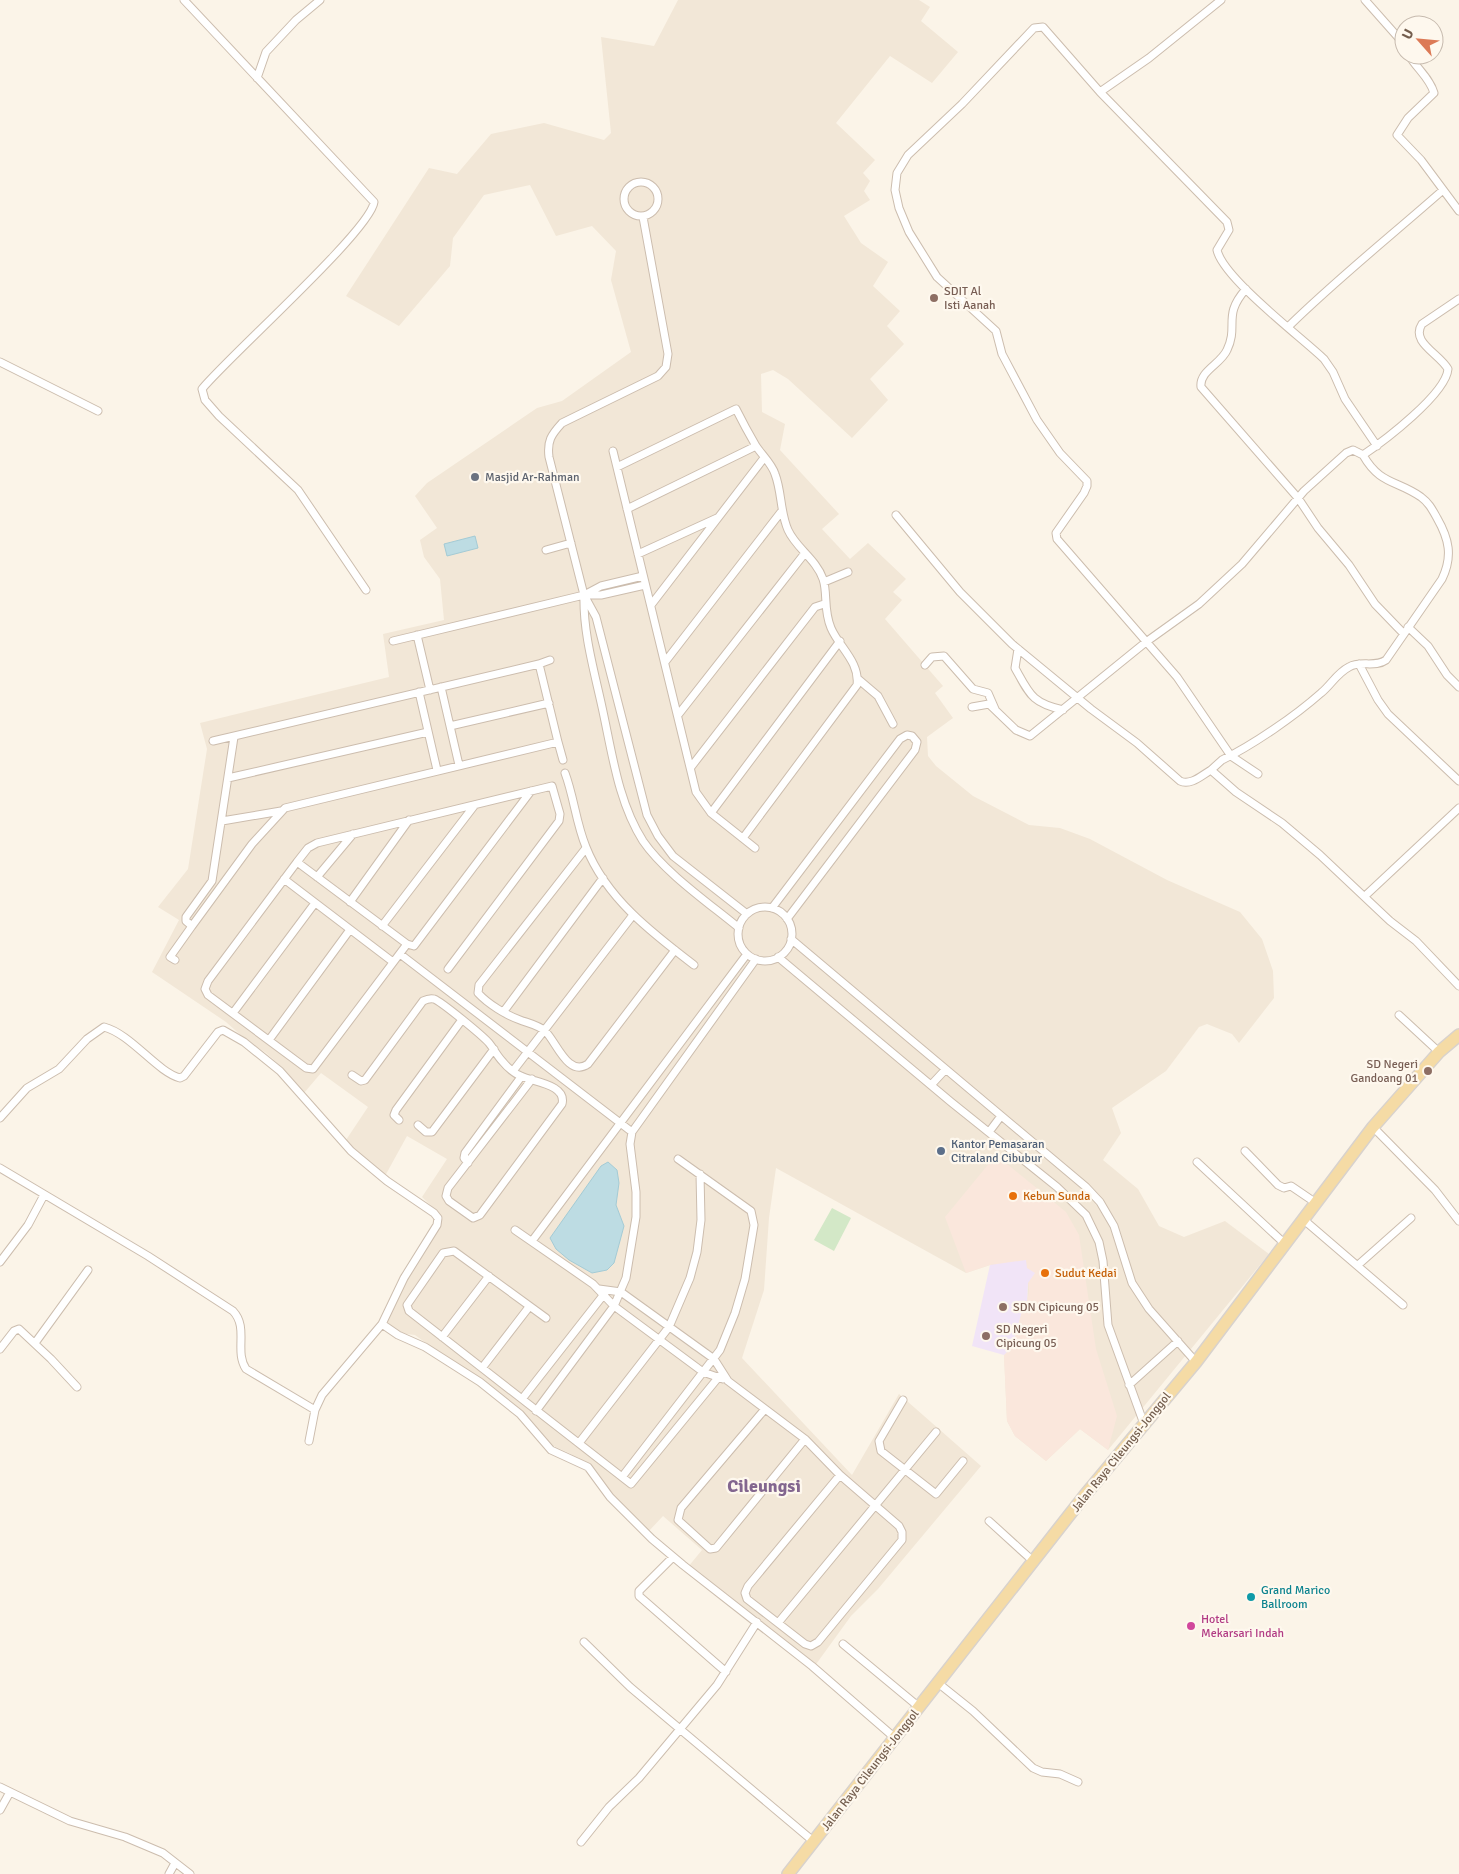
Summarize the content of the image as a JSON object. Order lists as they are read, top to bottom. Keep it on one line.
{"streets":{"main road":["Jalan Raya Cileungsi-Jonggol"]},"districts":["Cileungsi"],"places":["SDIT Al Isti Aanah","Masjid Ar-Rahman","SD Negeri Gandoang 01","Kantor Pemasaran Citraland Cibubur","Kebun Sunda","Sudut Kedai","SDN Cipicung 05","SD Negeri Cipicung 05","Grand Marico Ballroom","Hotel Mekarsari Indah"],"north":"top left"}
